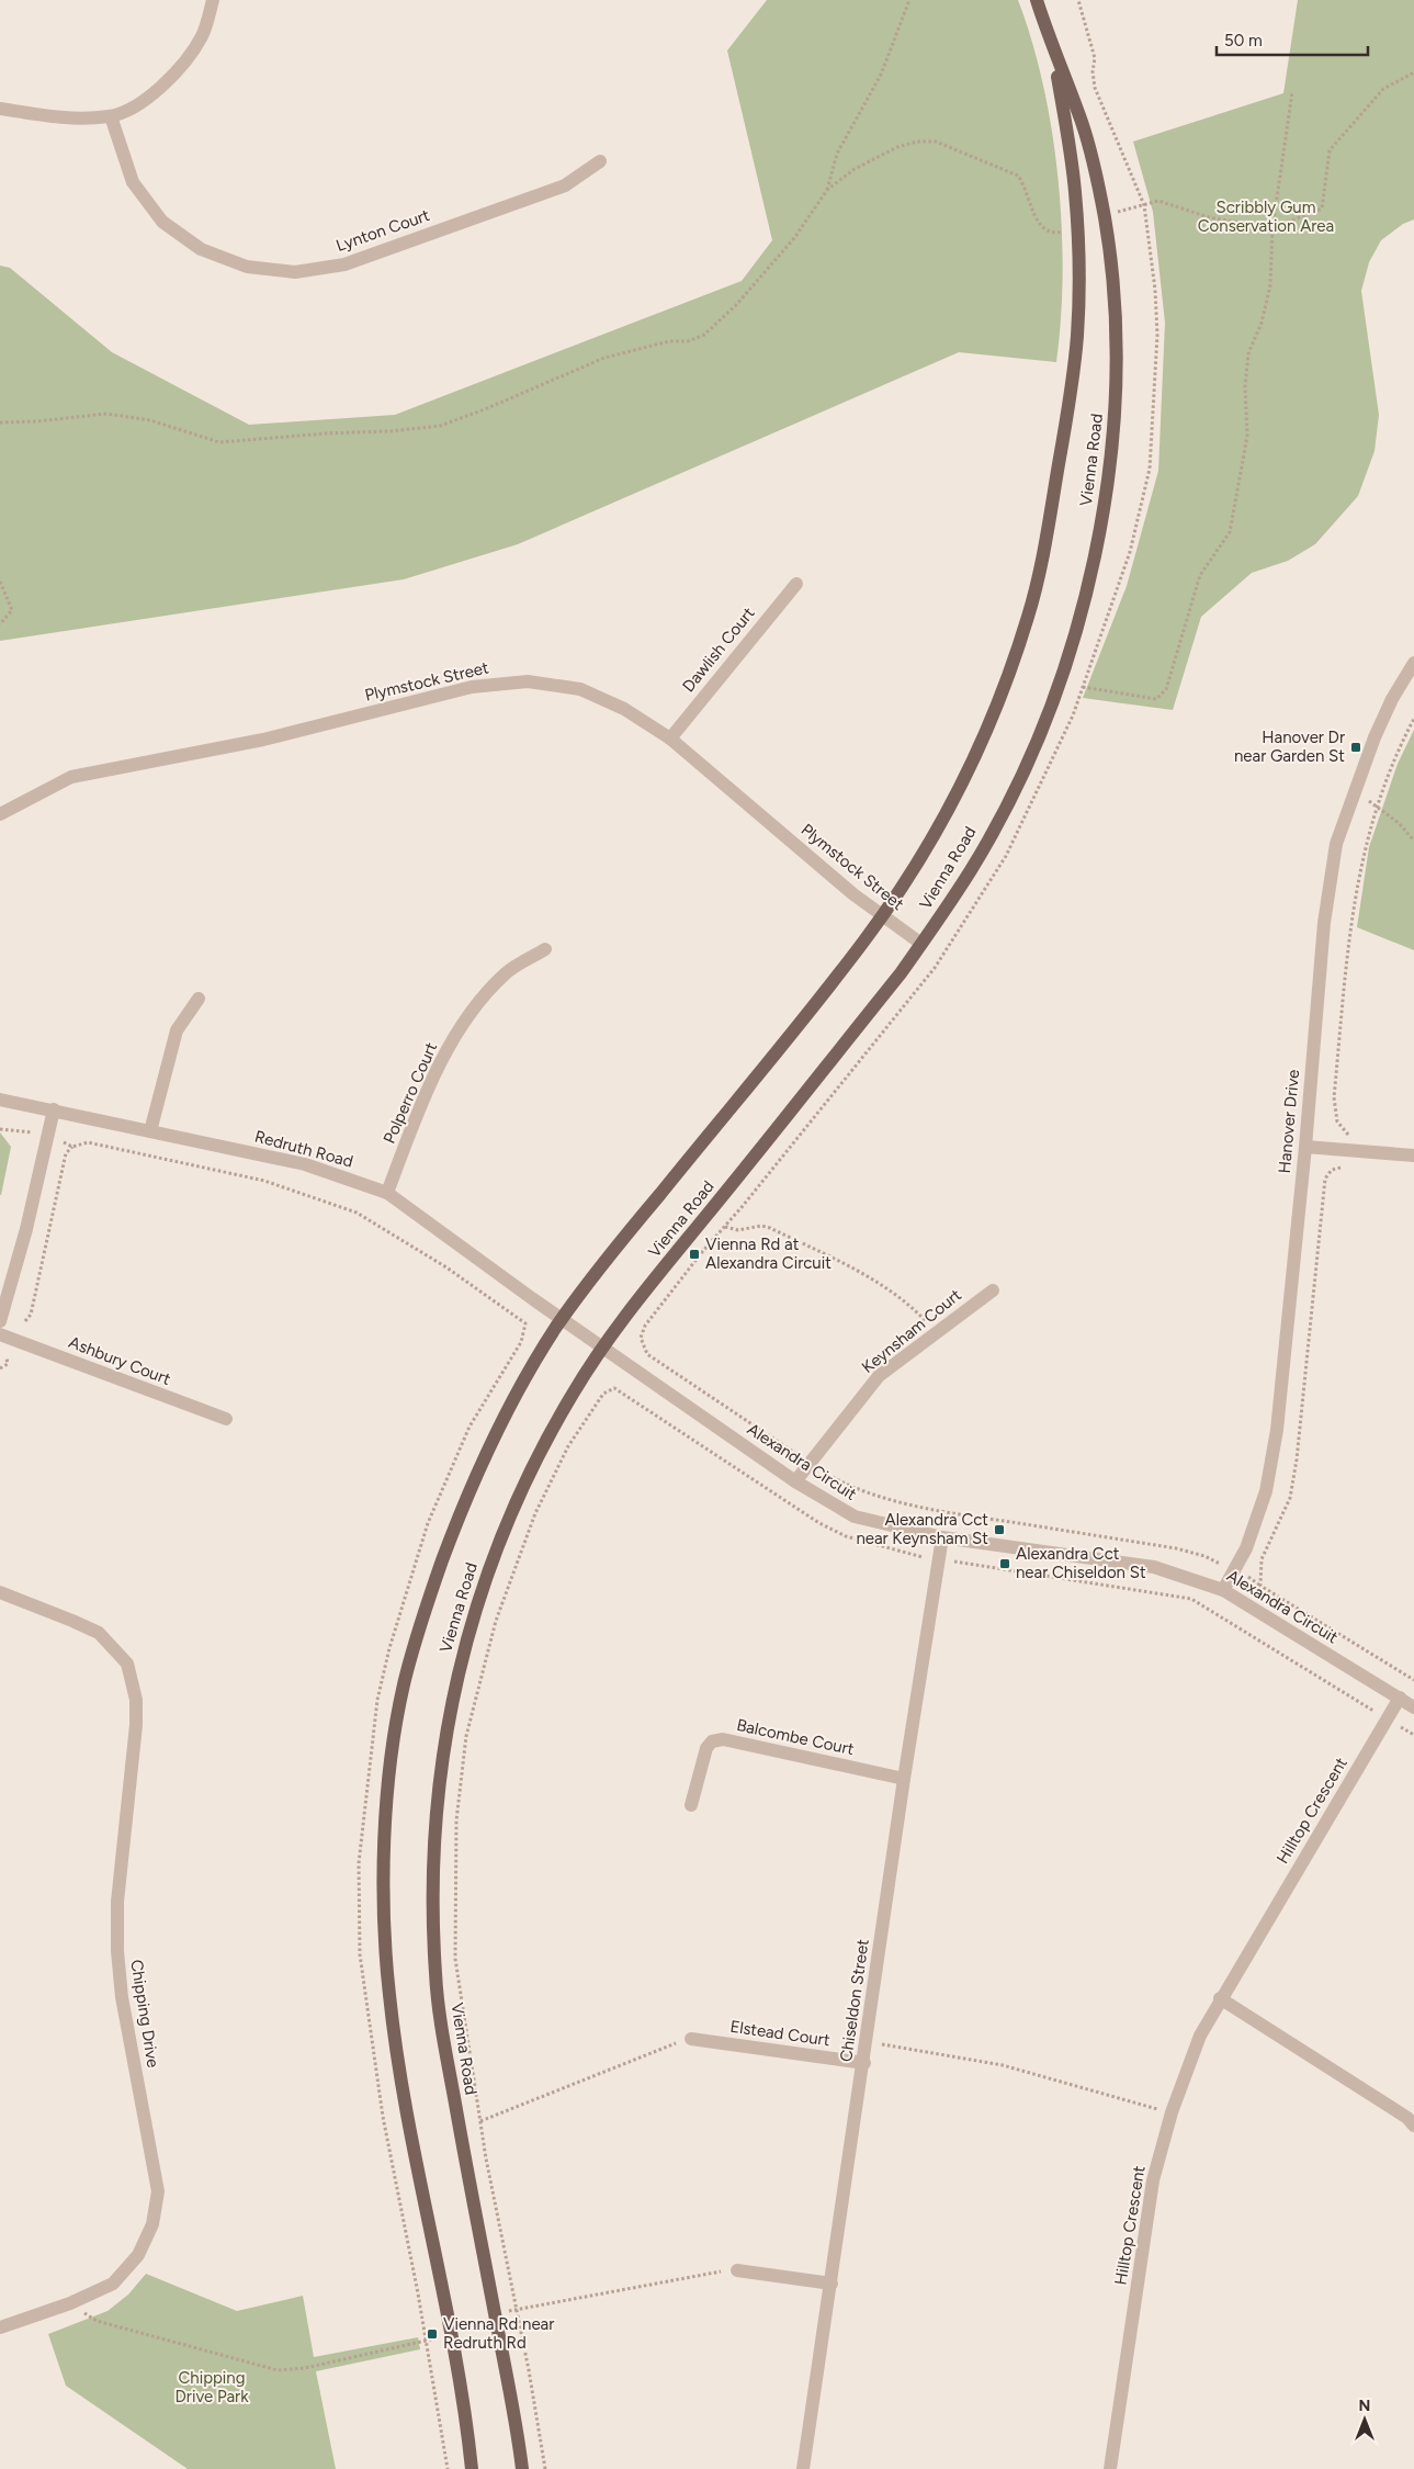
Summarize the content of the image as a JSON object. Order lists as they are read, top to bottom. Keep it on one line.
{"streets":{"main road":["Vienna Road"],"street":["Lynton Court","Dawlish Court","Plymstock Street","Polperro Court","Hanover Drive","Redruth Road","Keynsham Court","Ashbury Court","Alexandra Circuit","Balcombe Court","Hilltop Crescent","Chiseldon Street","Chipping Drive","Elstead Court"]},"crossings":[["Vienna Road","Plymstock Street"],["Vienna Road","Redruth Road"],["Vienna Road","Alexandra Circuit"],["Dawlish Court","Plymstock Street"],["Polperro Court","Redruth Road"],["Hanover Drive","Alexandra Circuit"],["Redruth Road","Alexandra Circuit"],["Keynsham Court","Alexandra Circuit"],["Alexandra Circuit","Hilltop Crescent"],["Alexandra Circuit","Chiseldon Street"],["Balcombe Court","Chiseldon Street"],["Chiseldon Street","Elstead Court"]],"parks":["Scribbly Gum Conservation Area","Chipping Drive Park"],"places":{"transit":["Hanover Dr near Garden St","Vienna Rd at Alexandra Circuit","Alexandra Cct near Keynsham St","Alexandra Cct near Chiseldon St","Vienna Rd near Redruth Rd"]},"scale_bar":"50 m","north":"top"}
